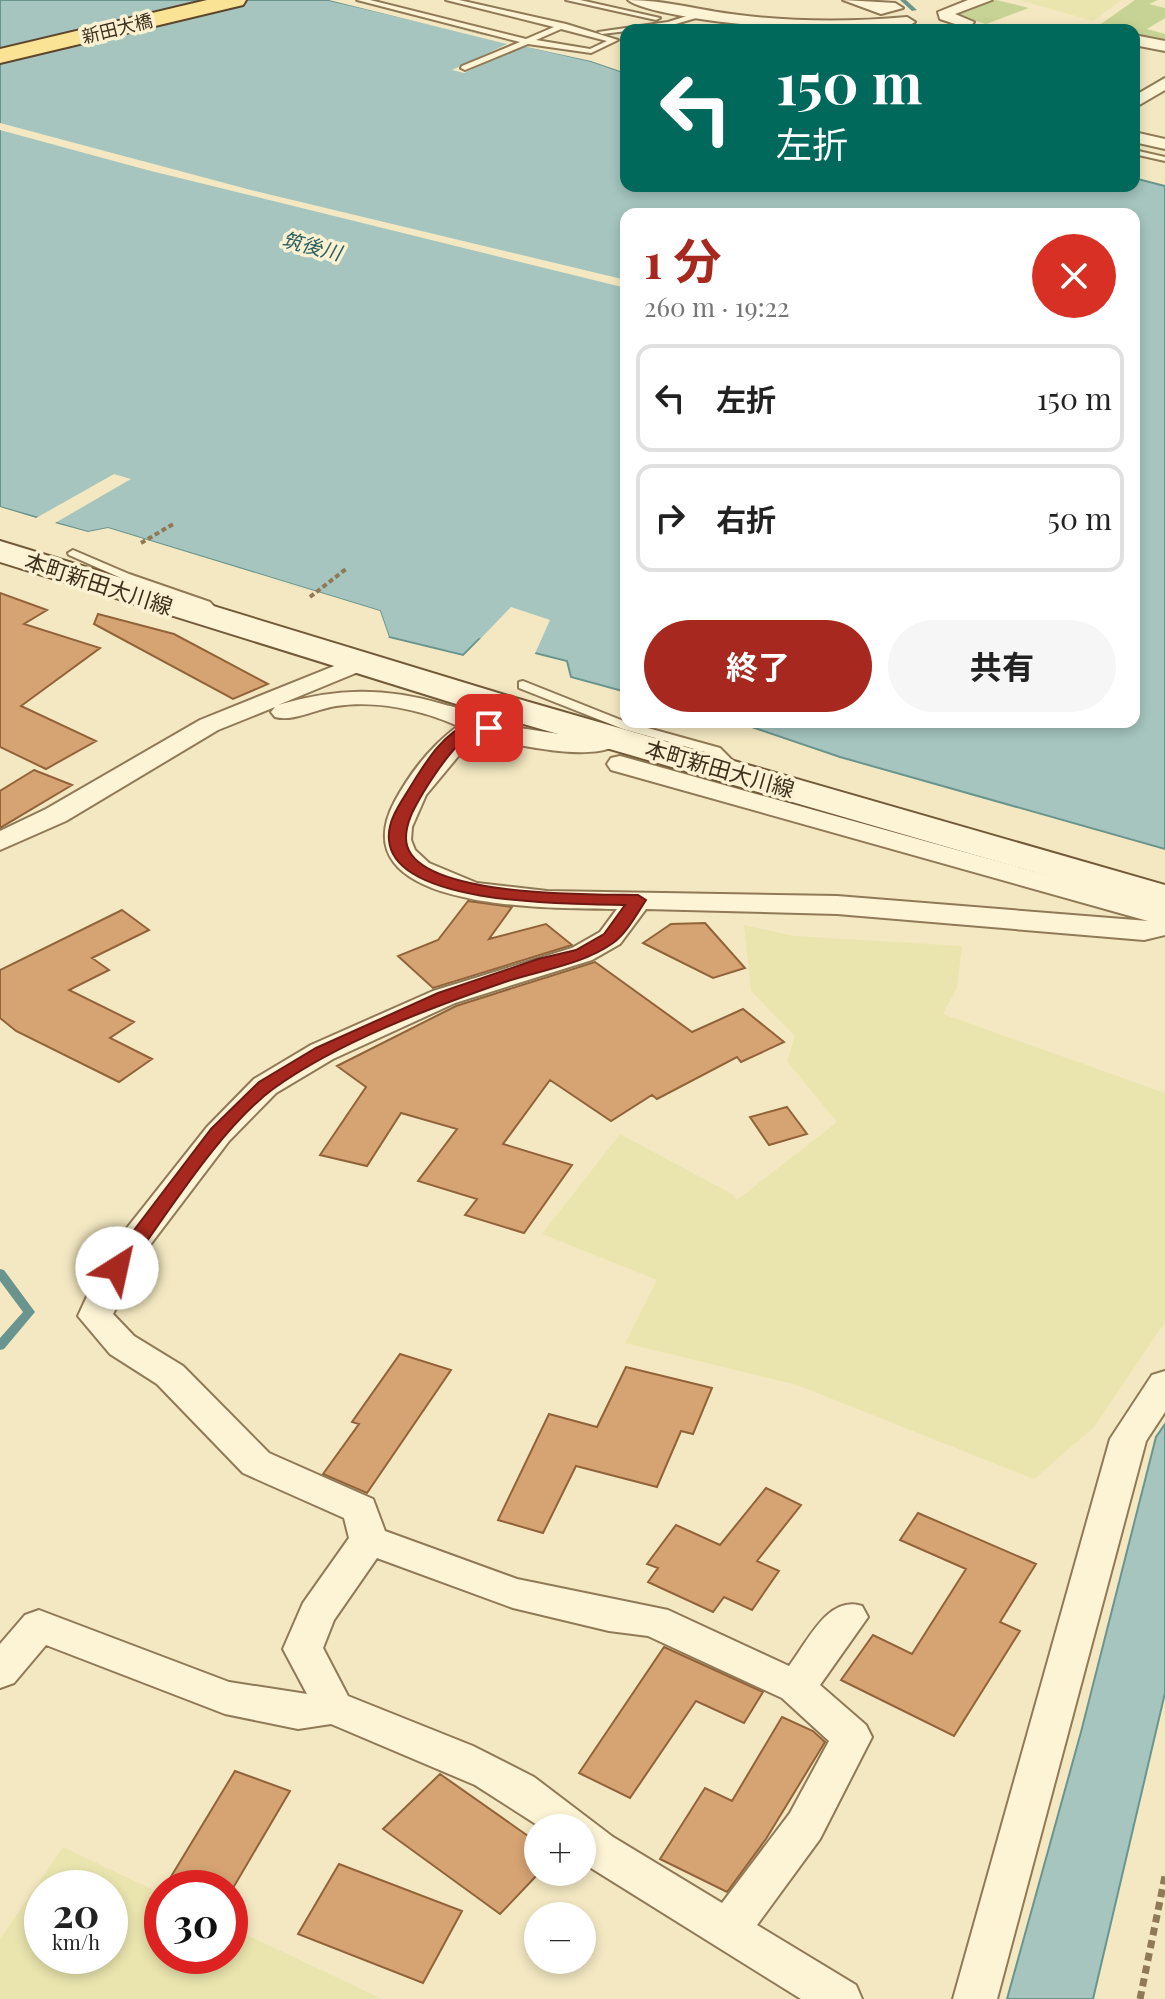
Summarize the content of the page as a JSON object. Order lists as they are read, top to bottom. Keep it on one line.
{"streets":{"main road":["新田大橋","本町新田大川線"]},"water":["筑後川"],"page":{"turn":["150 m","左折"],"heading":["1 分","260 m · 19:22"],"list":[{"name":"左折","value":"150 m"},{"name":"右折","value":"50 m"}],"buttons":["終了","共有"],"map_buttons":["+","−"],"speed":"20 km/h","limit":"30"}}
